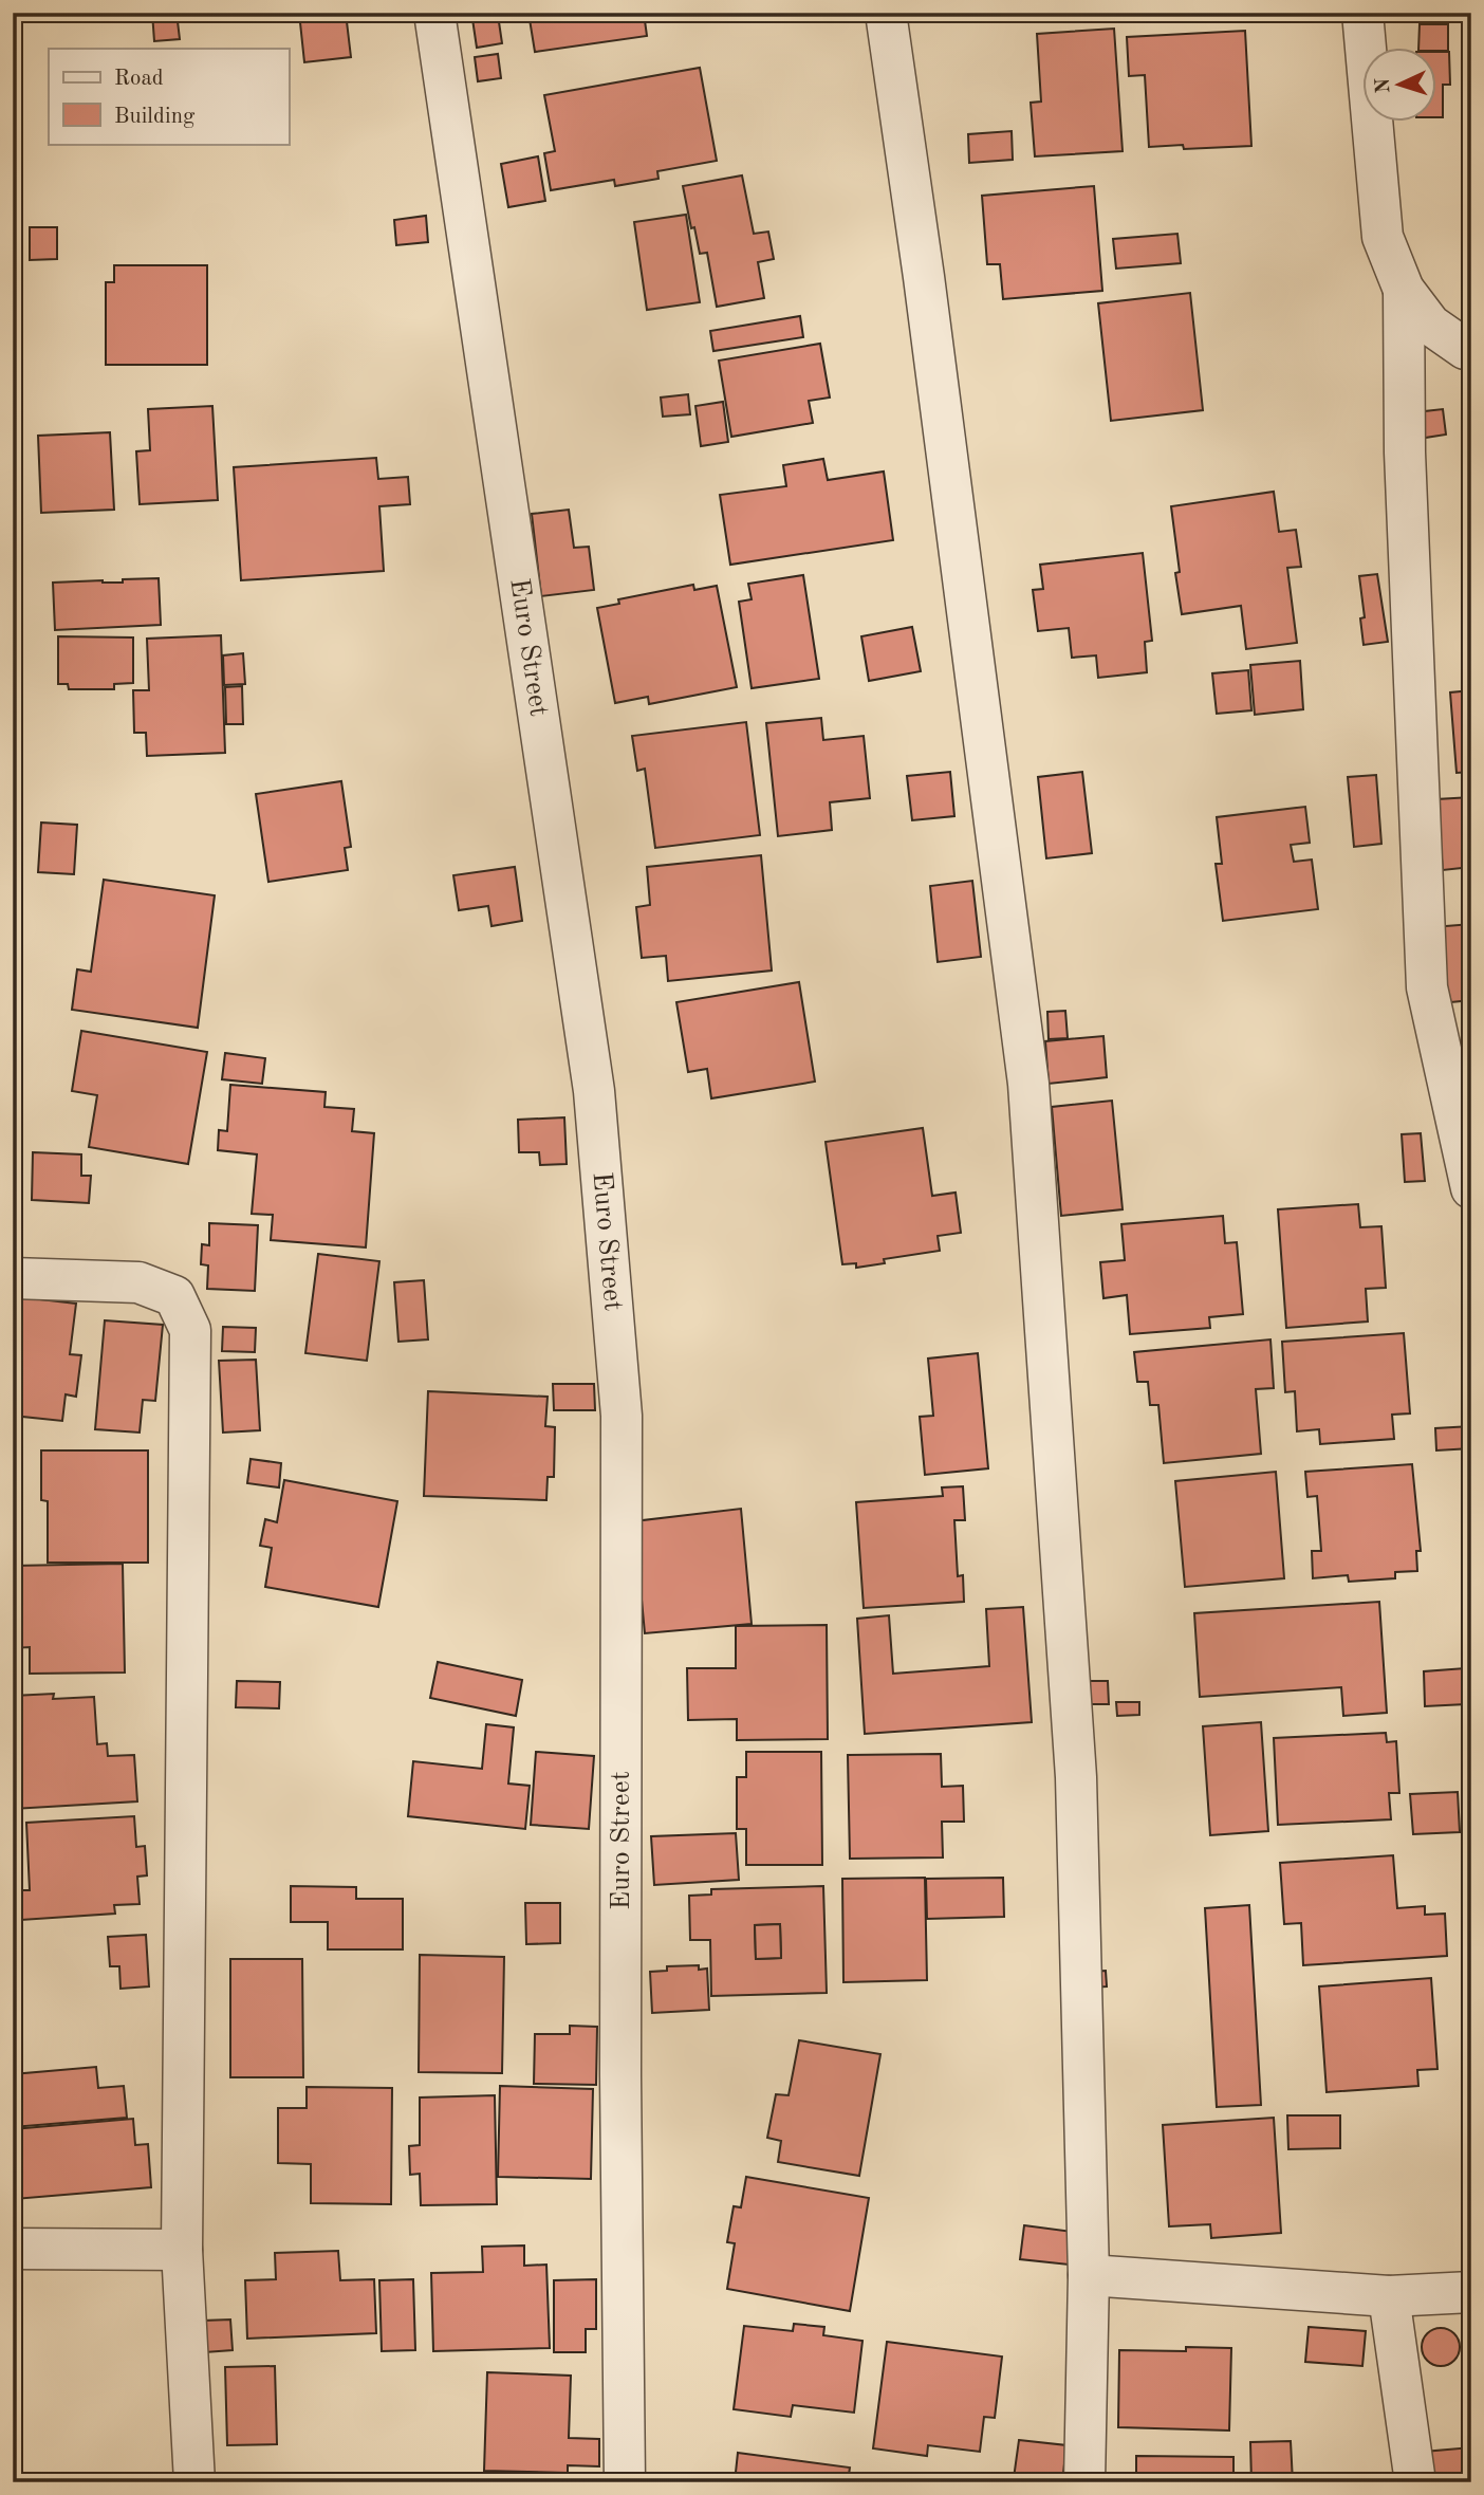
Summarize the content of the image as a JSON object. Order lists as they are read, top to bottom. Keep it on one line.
{"streets":{"street":["Euro Street"]},"legend":["Road","Building"],"north":"left"}
